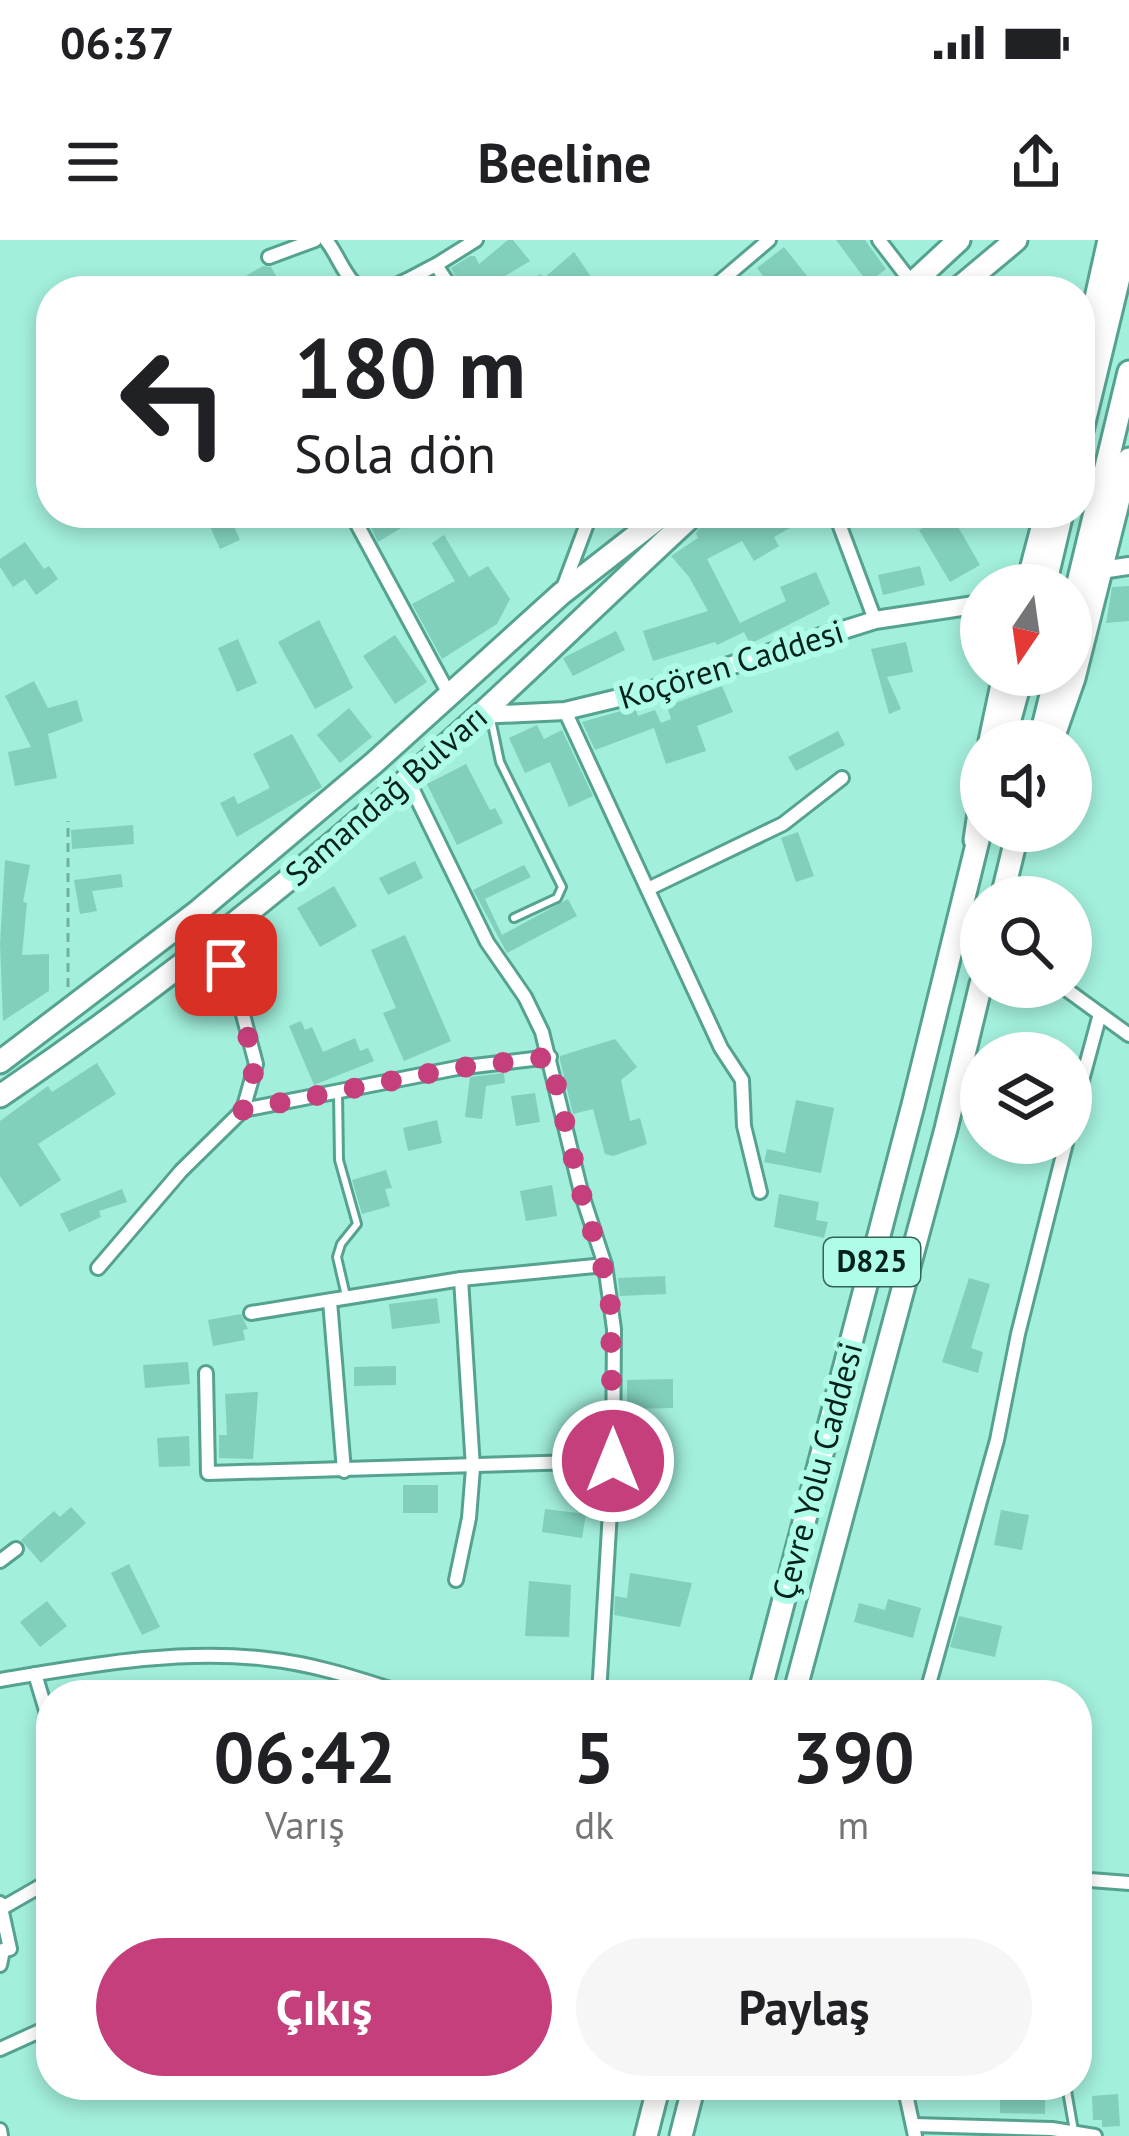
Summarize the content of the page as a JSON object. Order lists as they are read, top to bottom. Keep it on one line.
{"streets":{"highway":["Samandağ Bulvarı","D825","Çevre Yolu Caddesi"],"street":["Koçören Caddesi"]},"crossings":[["Koçören Caddesi","Samandağ Bulvarı"]],"north":"bottom","page":{"status":"06:37","header":"Beeline","turn":["180 m","Sola dön"],"eta":["06:42","Varış","5","dk","390","m"],"buttons":["Çıkış","Paylaş"]}}
